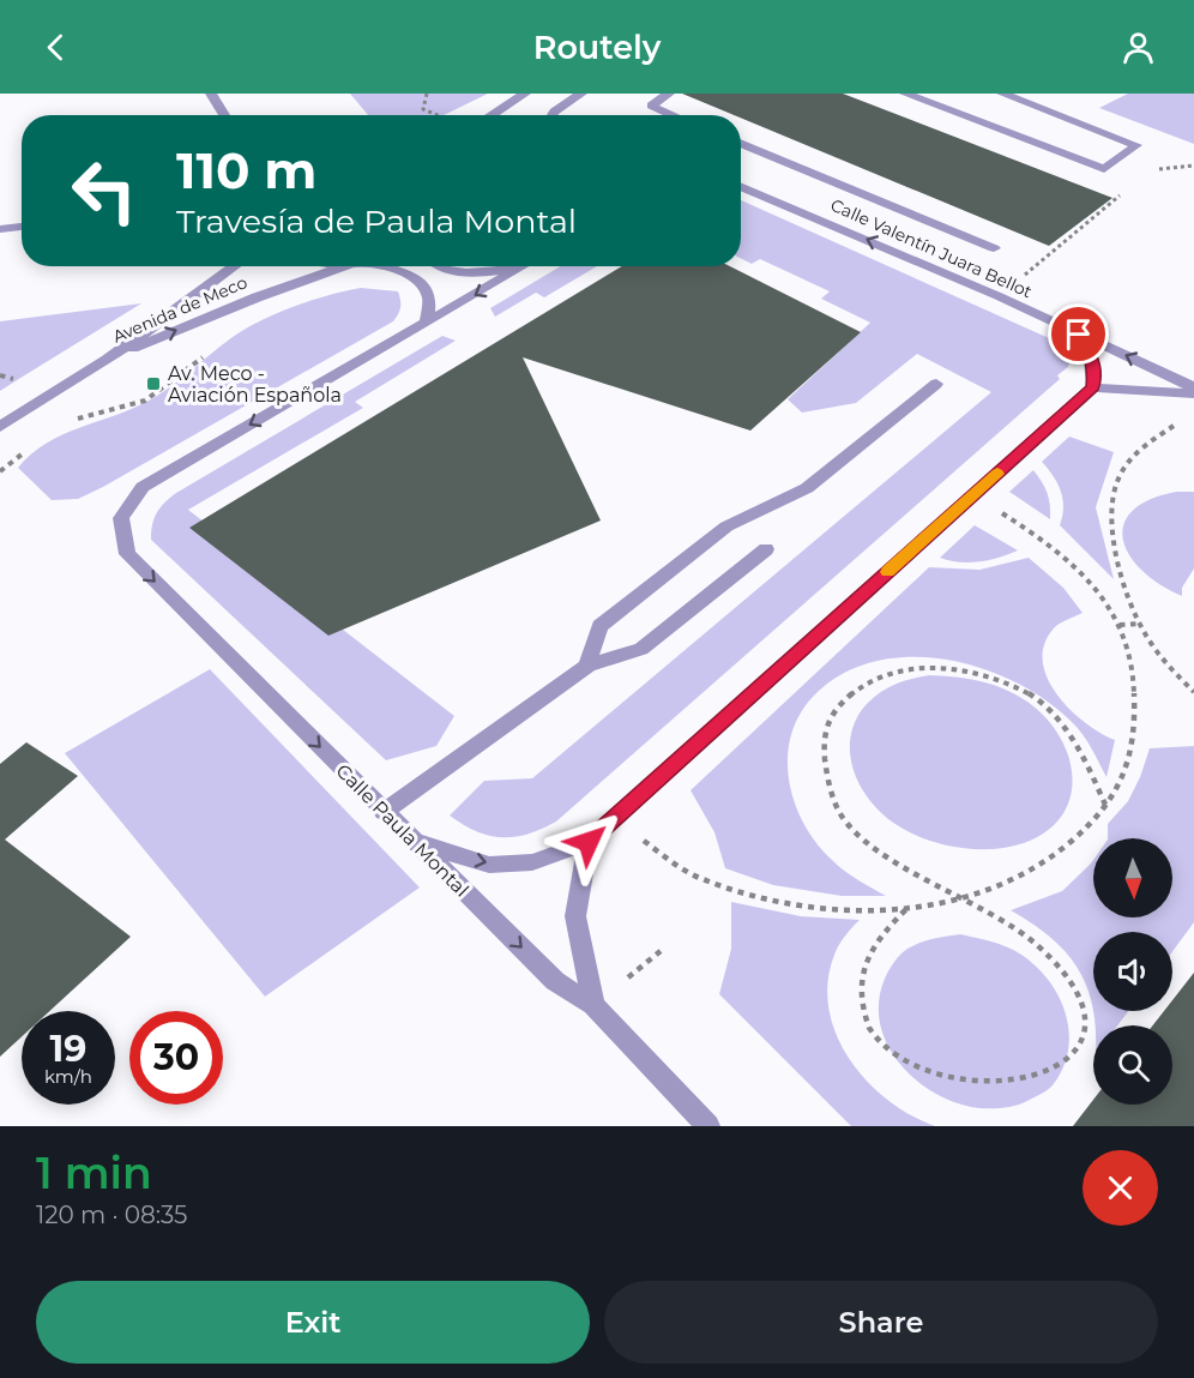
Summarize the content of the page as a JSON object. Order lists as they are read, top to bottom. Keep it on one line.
{"streets":{"street":["Calle Valentín Juara Bellot","Avenida de Meco","Calle Paula Montal"]},"places":{"transit":["Av. Meco - Aviación Española"]},"north":"bottom","page":{"header":"Routely","turn":["110 m","Travesía de Paula Montal"],"speed":"19 km/h","limit":"30","heading":["1 min","120 m · 08:35"],"buttons":["Exit","Share"]}}
